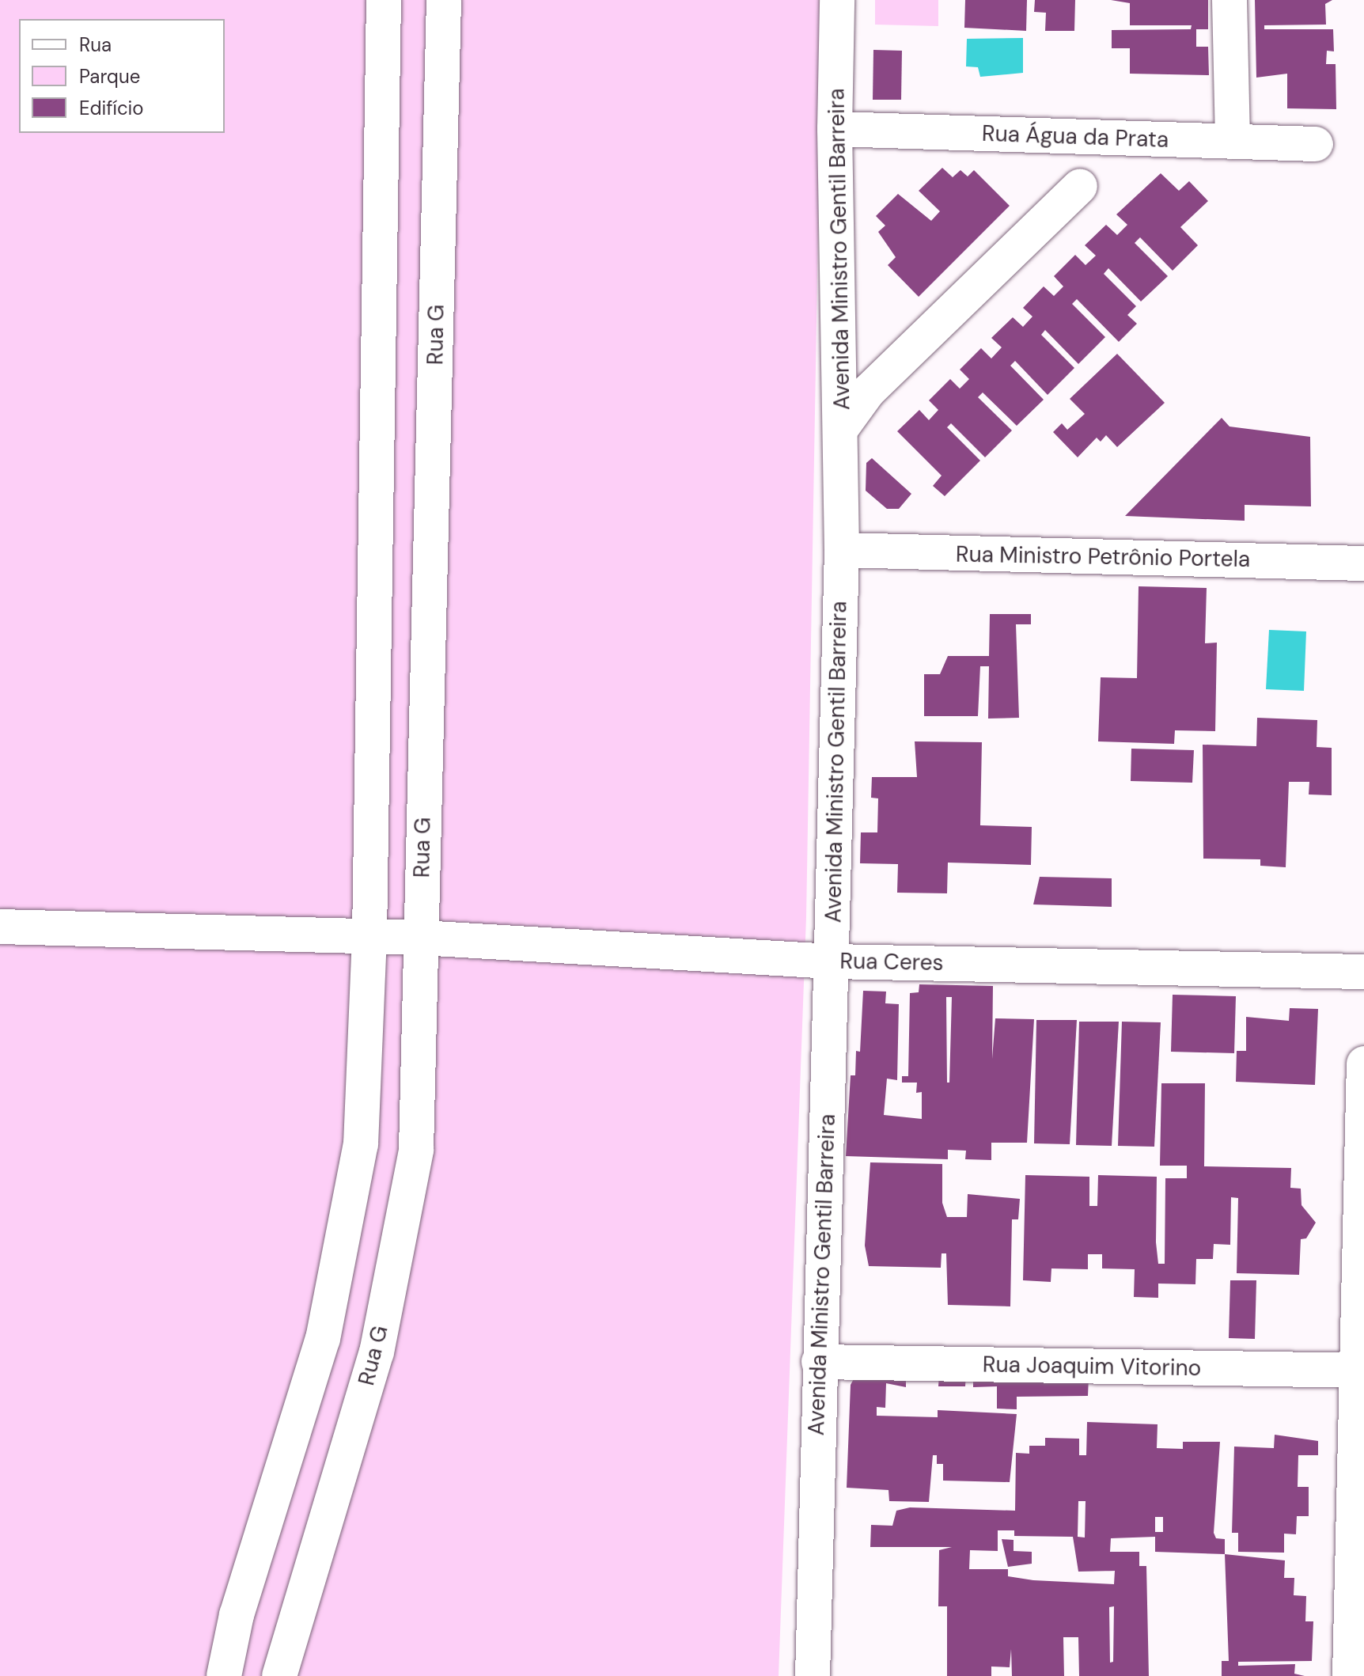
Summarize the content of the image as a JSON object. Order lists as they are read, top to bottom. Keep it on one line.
{"streets":{"street":["Rua Água da Prata","Avenida Ministro Gentil Barreira","Rua G","Rua Ministro Petrônio Portela","Rua Ceres","Rua Joaquim Vitorino"]},"crossings":[["Rua Água da Prata","Avenida Ministro Gentil Barreira"],["Avenida Ministro Gentil Barreira","Rua Ministro Petrônio Portela"],["Avenida Ministro Gentil Barreira","Rua Ceres"],["Avenida Ministro Gentil Barreira","Rua Joaquim Vitorino"],["Rua G","Rua Ceres"]],"legend":["Rua","Parque","Edifício"]}
